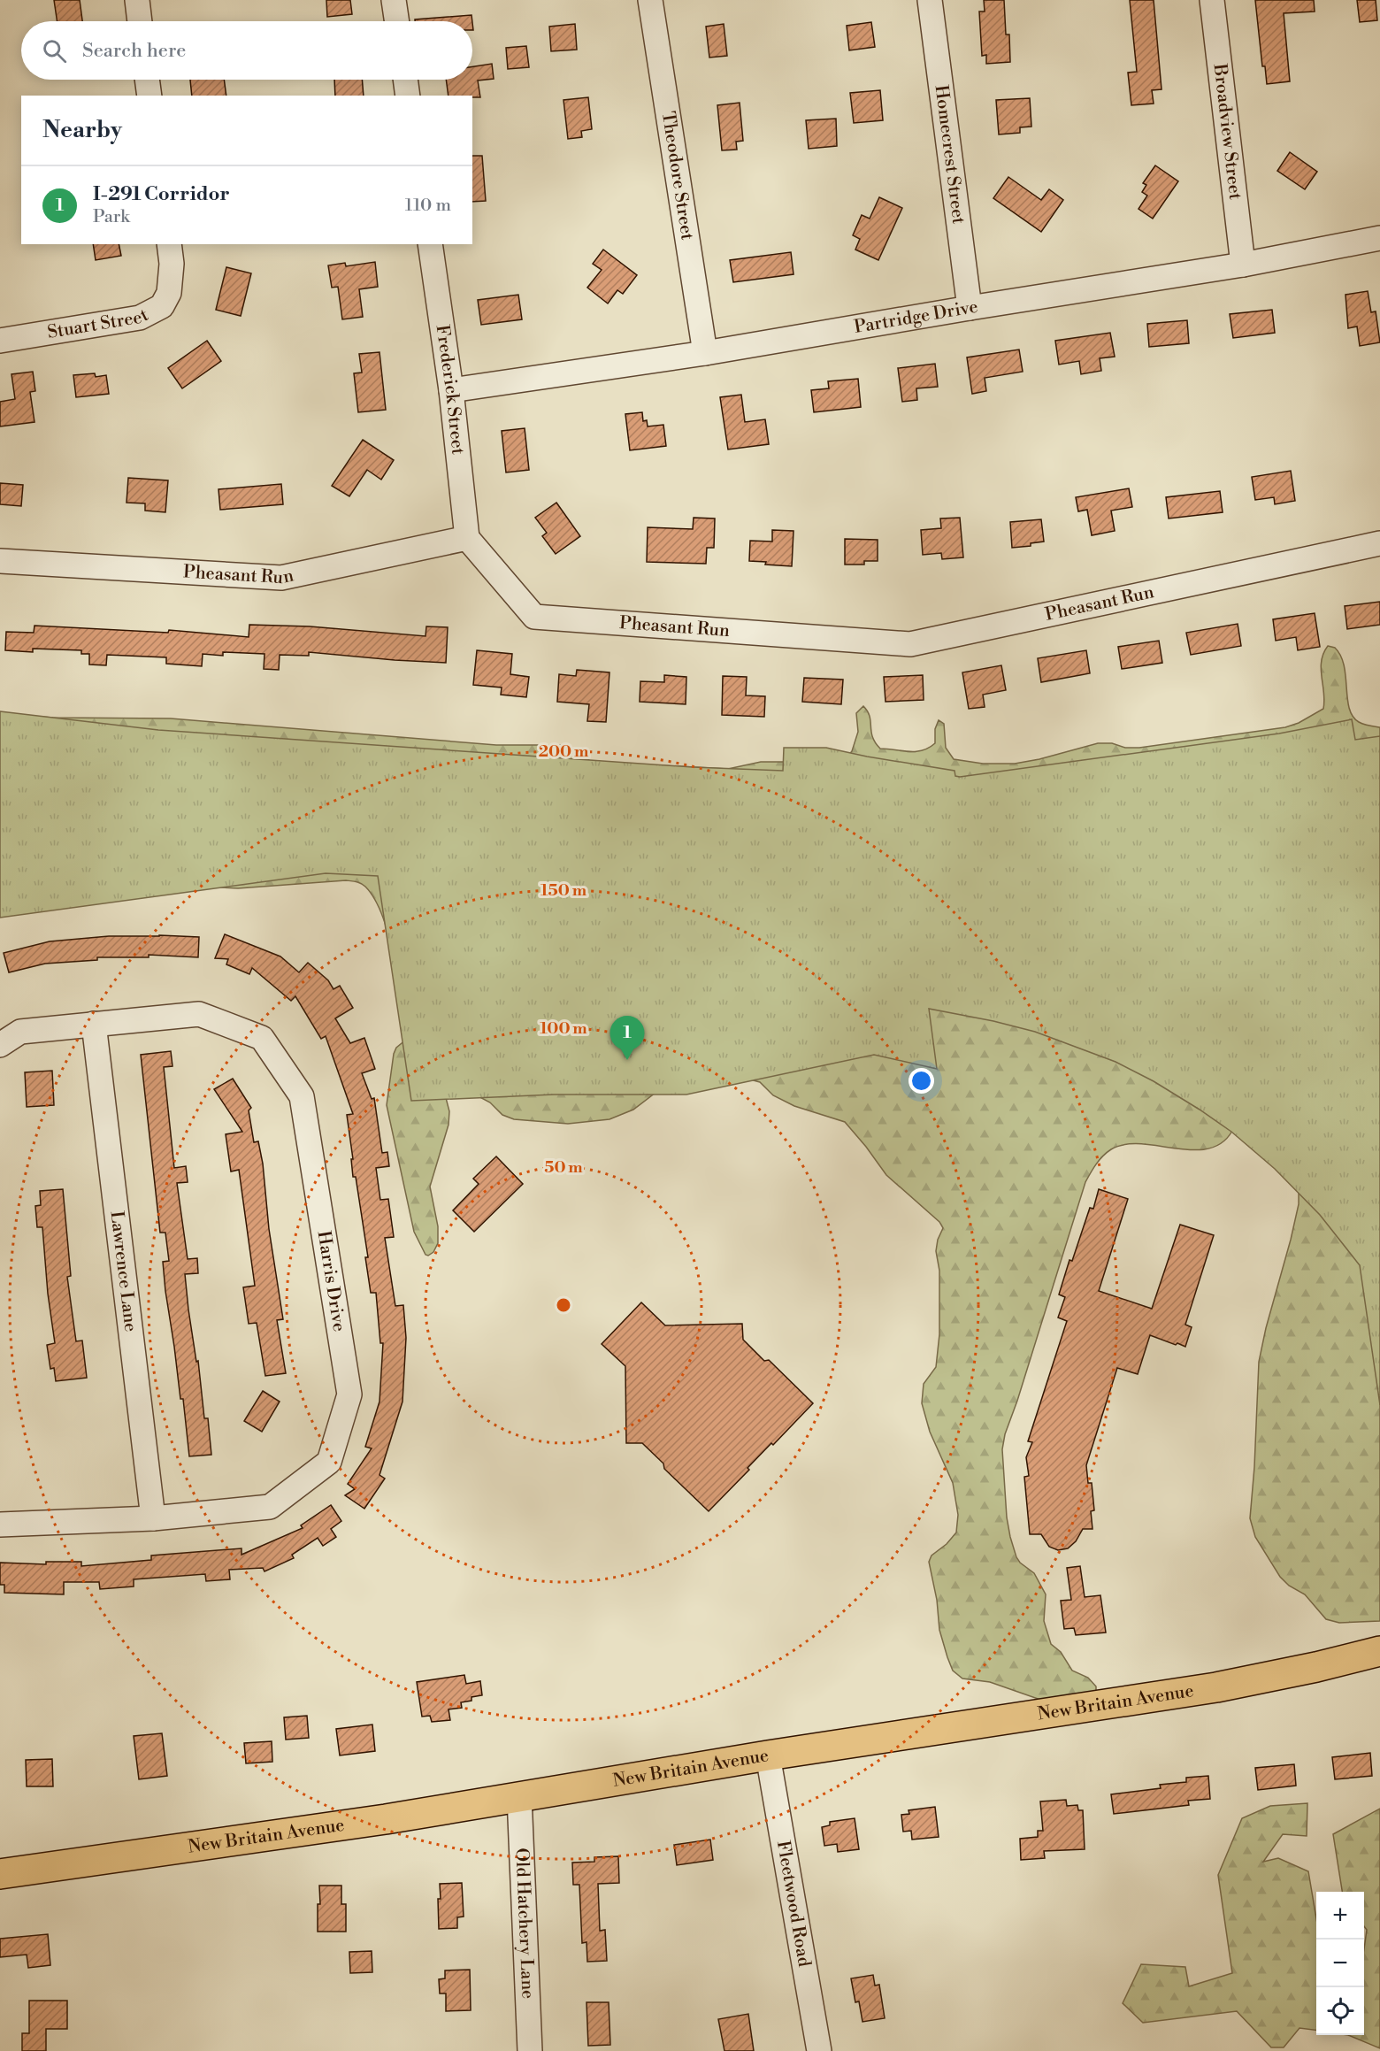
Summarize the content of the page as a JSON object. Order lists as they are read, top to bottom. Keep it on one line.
{"streets":{"main road":["New Britain Avenue"],"street":["Broadview Street","Homecrest Street","Theodore Street","Partridge Drive","Stuart Street","Frederick Street","Pheasant Run","Lawrence Lane","Harris Drive","Fleetwood Road","Old Hatchery Lane"]},"crossings":[["Broadview Street","Partridge Drive"],["Homecrest Street","Partridge Drive"],["Theodore Street","Partridge Drive"],["Partridge Drive","Frederick Street"],["Frederick Street","Pheasant Run"],["Lawrence Lane","Harris Drive"],["New Britain Avenue","Fleetwood Road"],["New Britain Avenue","Old Hatchery Lane"]],"page":{"search":"Search here","heading":"Nearby","list":[{"mark":"1","name":"I-291 Corridor","note":"Park","value":"110 m"}],"pins":"1","map_buttons":["+","−"]},"rings":["200 m","150 m","100 m","50 m"]}
